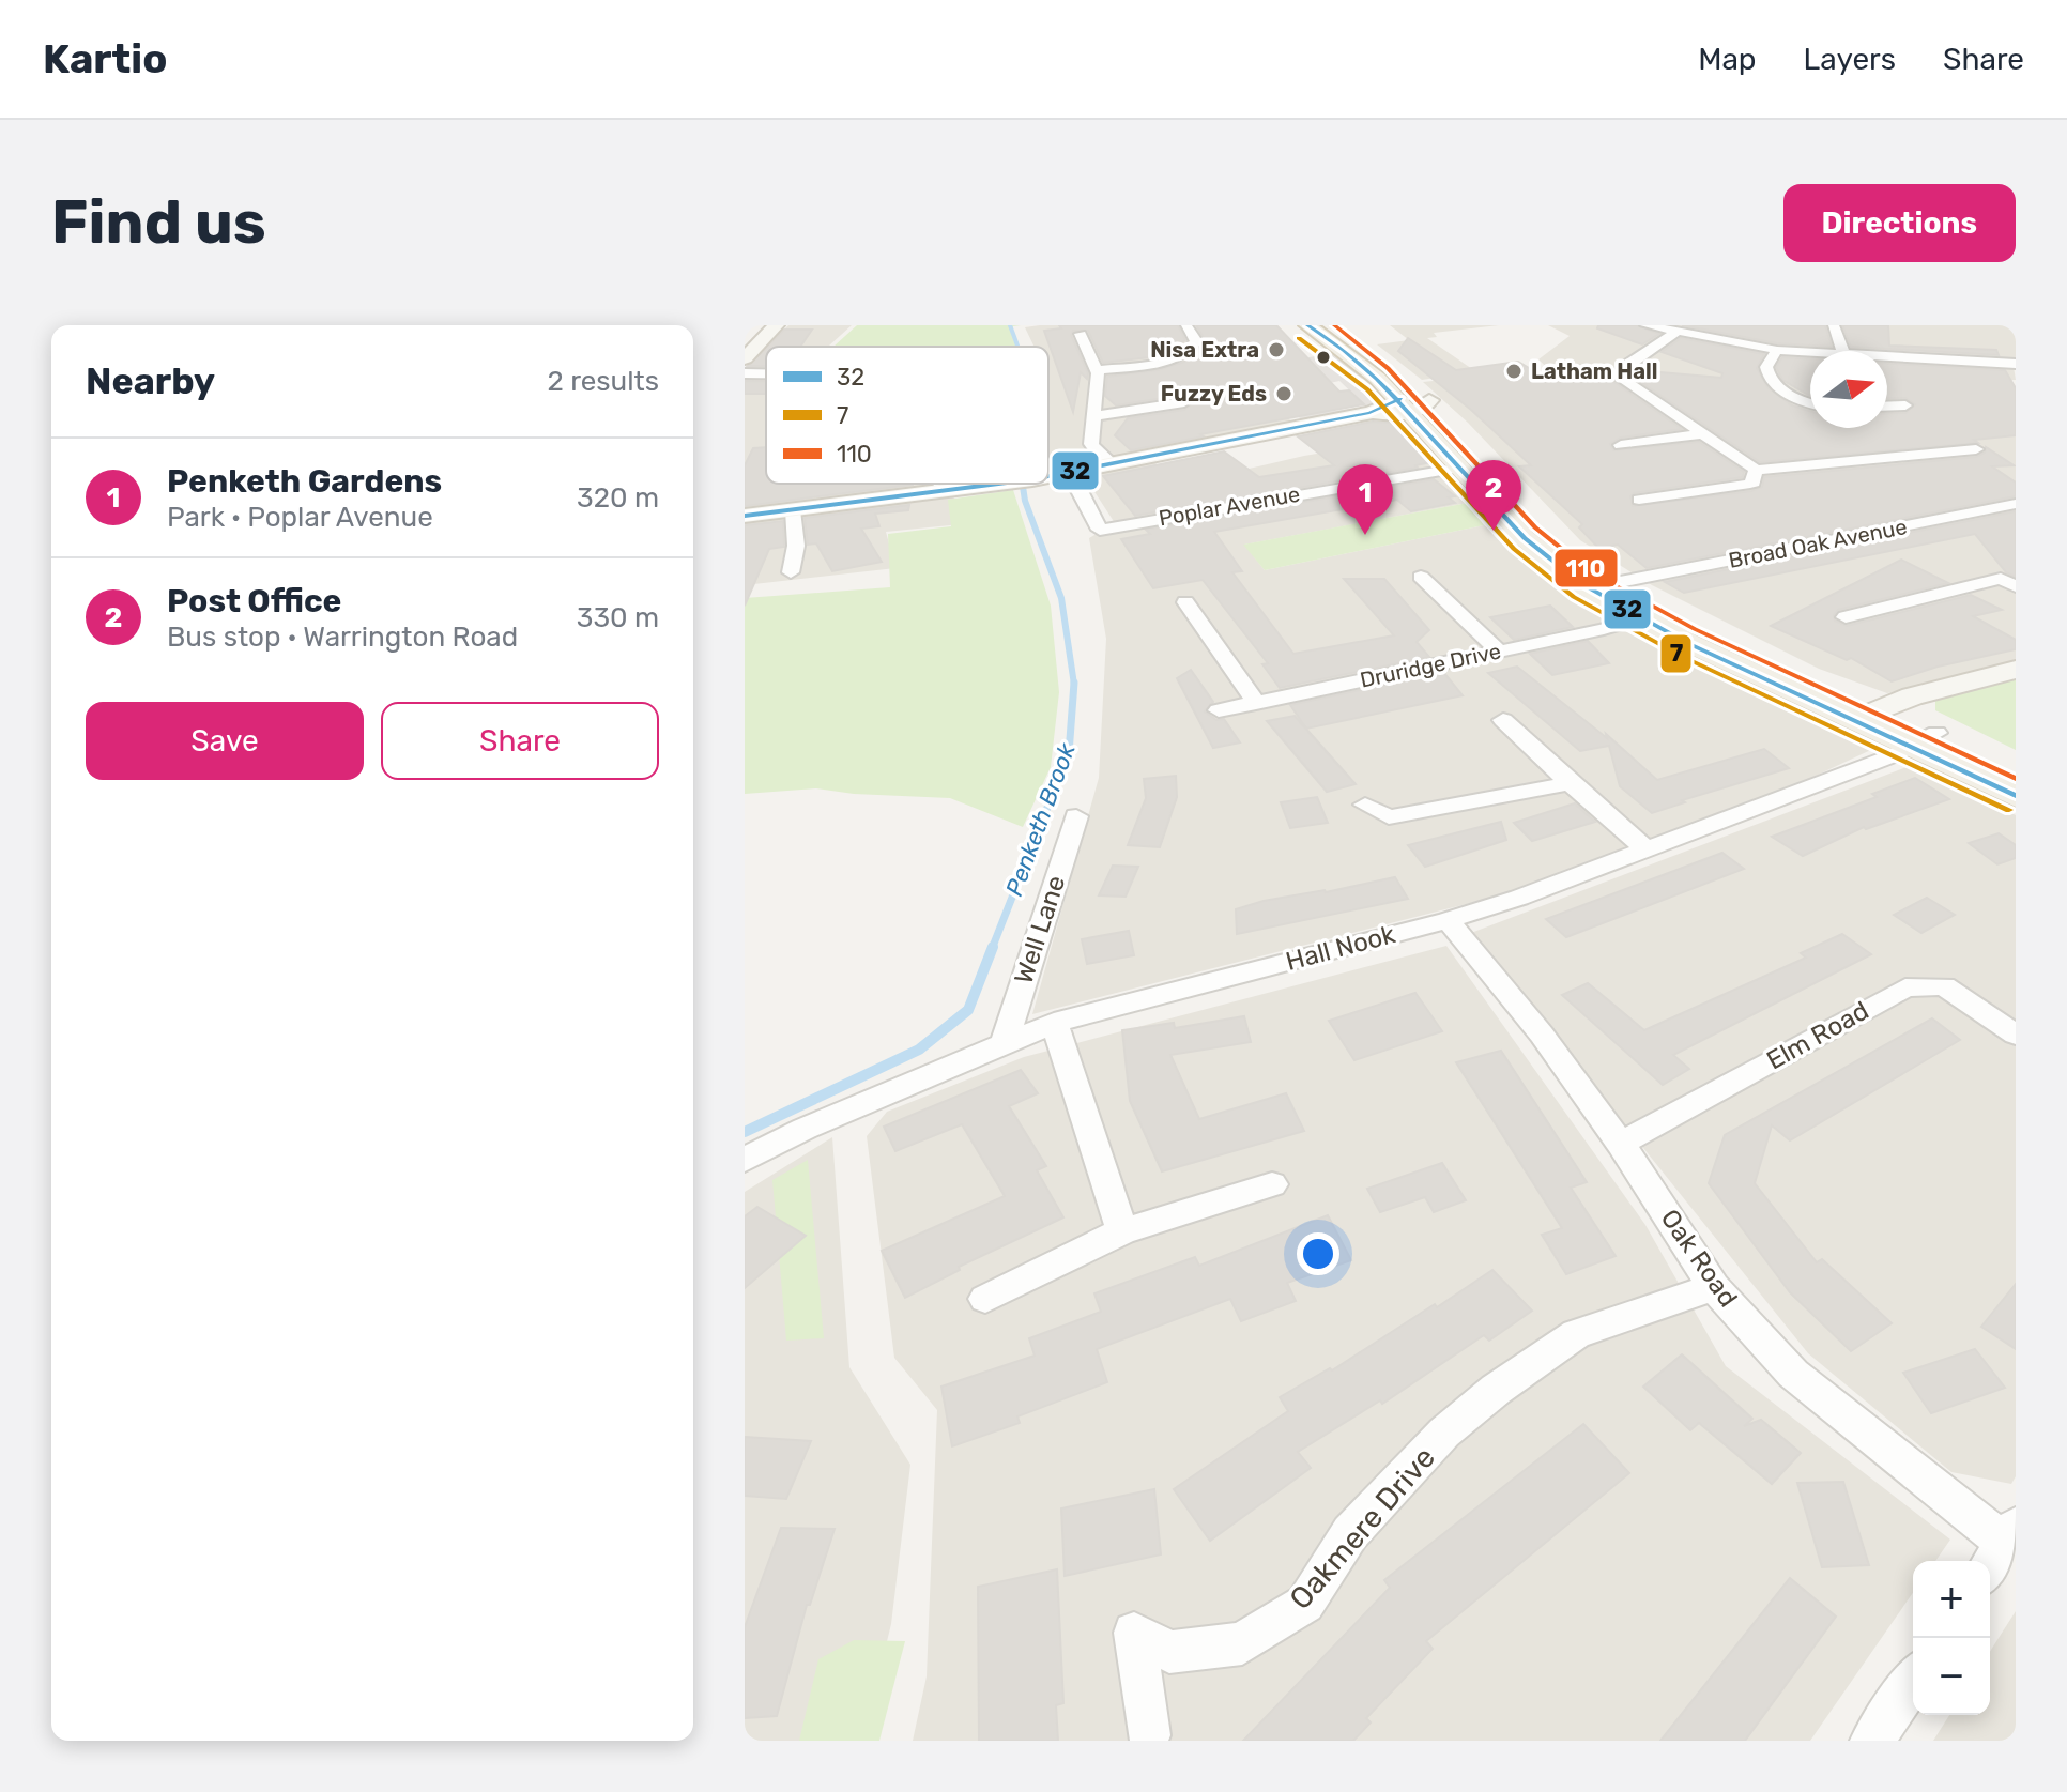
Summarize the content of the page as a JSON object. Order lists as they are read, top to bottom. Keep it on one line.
{"streets":{"street":["Poplar Avenue","Broad Oak Avenue","Druridge Drive","Well Lane","Hall Nook","Elm Road","Oak Road","Oakmere Drive"]},"crossings":[["Well Lane","Hall Nook"],["Hall Nook","Oak Road"],["Elm Road","Oak Road"],["Oak Road","Oakmere Drive"]],"water":["Penketh Brook"],"places":["Nisa Extra","Latham Hall","Fuzzy Eds"],"lines":["transit line 32","transit line 110","transit line 7"],"legend":["32","7","110"],"north":"right","page":{"header":"Kartio","nav":["Map","Layers","Share"],"buttons":["Directions",["Save","Share"]],"title":"Find us","heading":["Nearby","2 results"],"list":[{"mark":"1","name":"Penketh Gardens","note":"Park · Poplar Avenue","value":"320 m"},{"mark":"2","name":"Post Office","note":"Bus stop · Warrington Road","value":"330 m"}],"pins":["2","1"],"map_buttons":["+","−"]}}
